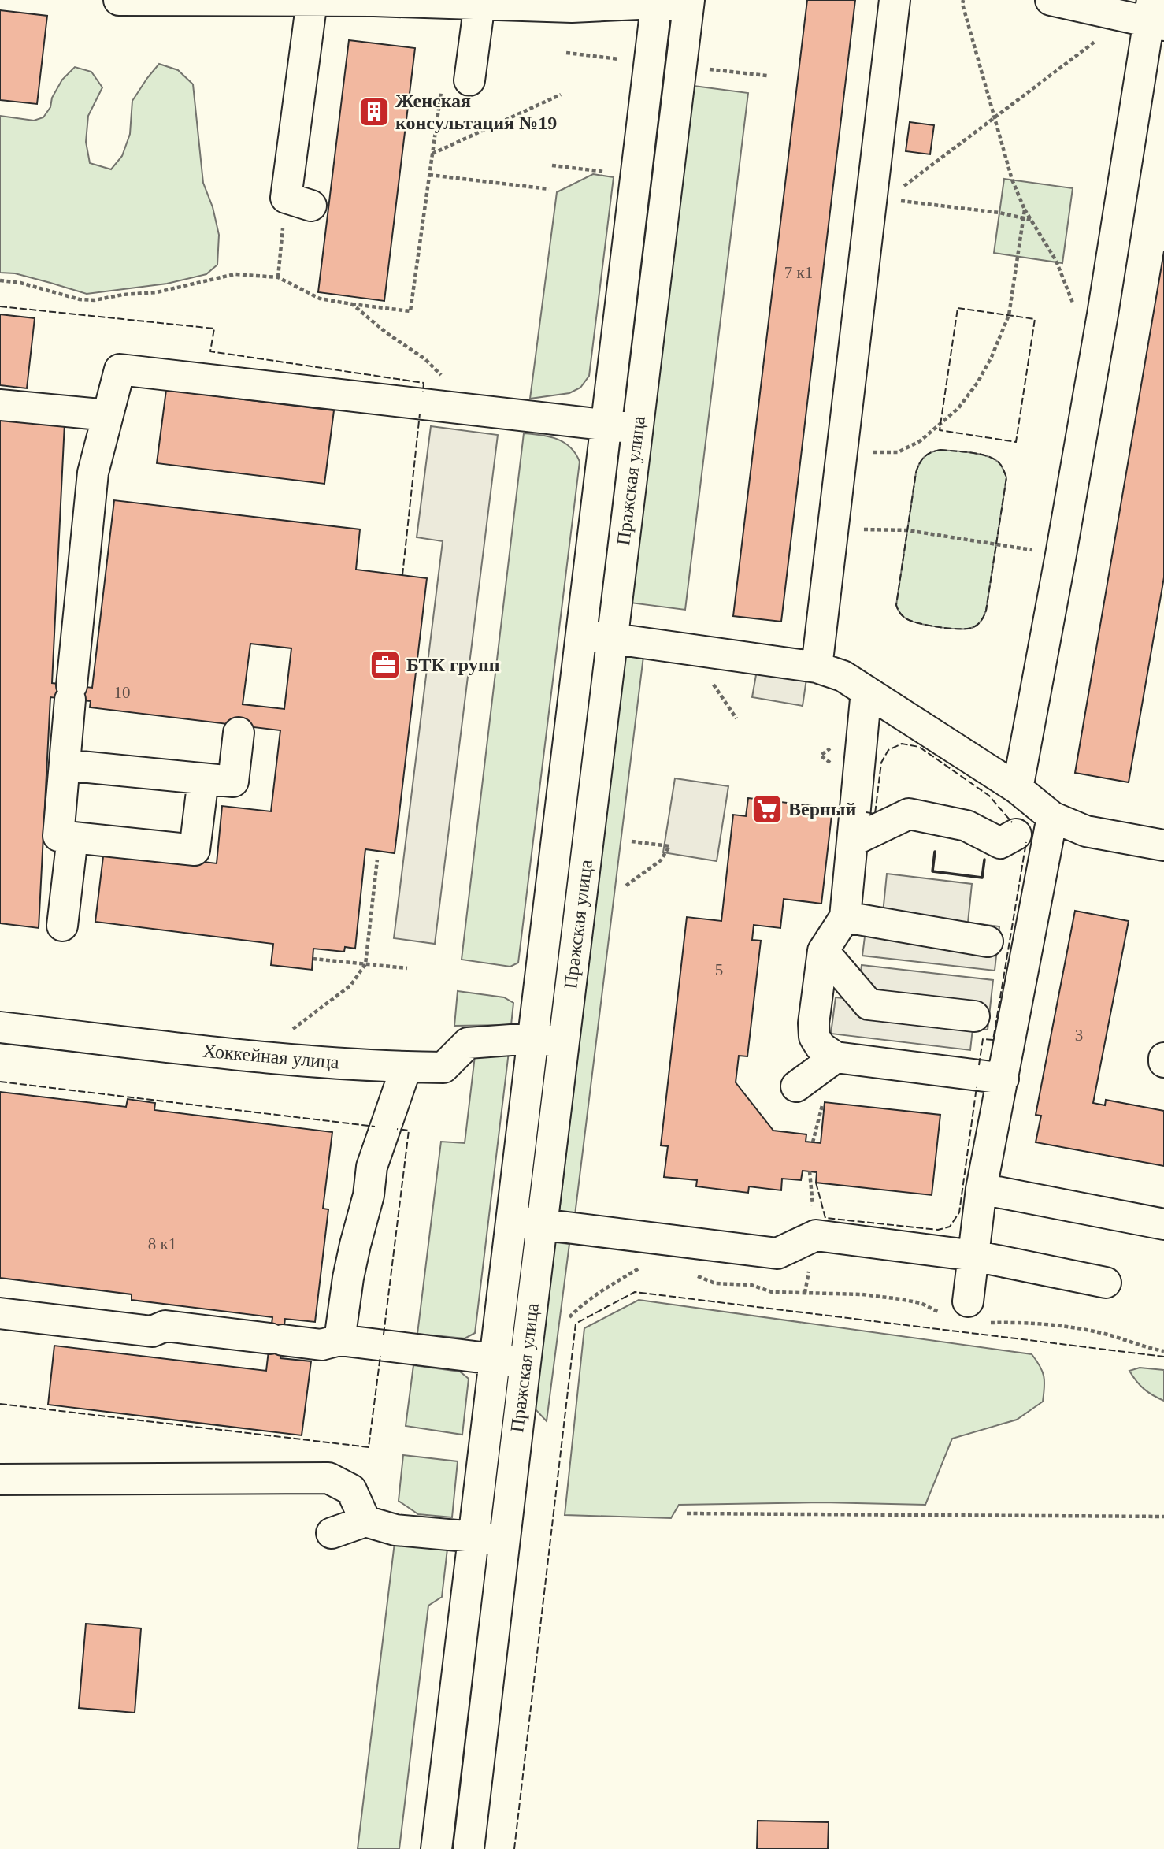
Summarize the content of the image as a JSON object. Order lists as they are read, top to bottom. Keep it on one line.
{"streets":{"street":["Пражская улица","Хоккейная улица"]},"crossings":[["Пражская улица","Хоккейная улица"]],"places":{"building":["Женская консультация №19"],"office":["БТК групп"],"supermarket":["Верный"]},"house_numbers":["7 к1","10","5","3","8 к1"]}
